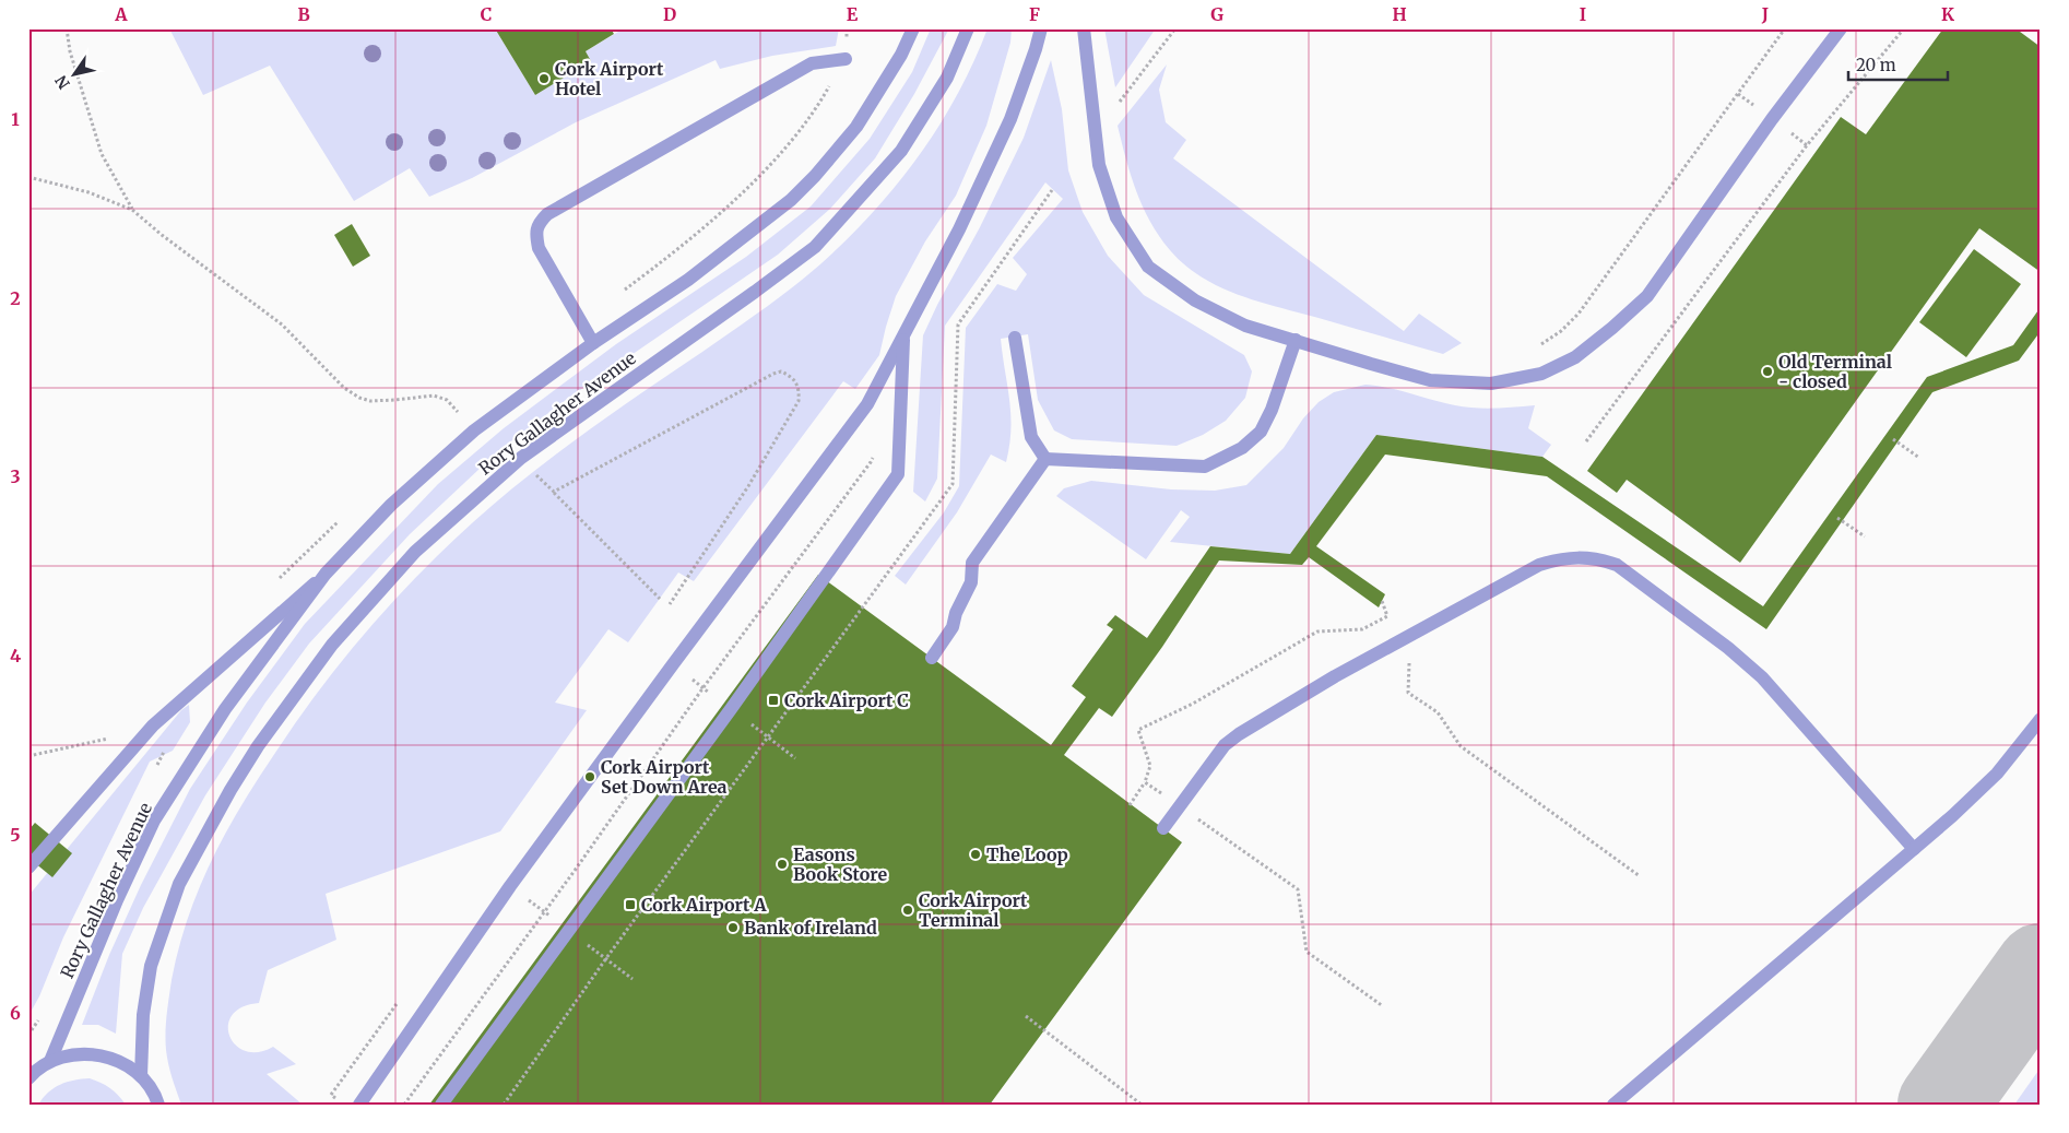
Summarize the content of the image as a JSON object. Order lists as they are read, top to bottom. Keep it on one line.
{"streets":{"street":["Rory Gallagher Avenue"]},"places":{"other":["Cork Airport Hotel","Old Terminal - closed","Cork Airport Set Down Area","The Loop","Easons Book Store","Cork Airport Terminal","Bank of Ireland"],"transit":["Cork Airport C","Cork Airport A"]},"scale_bar":"20 m","north":"bottom left","grid":{"columns":["A","B","C","D","E","F","G","H","I","J","K"],"rows":["1","2","3","4","5","6"]}}
